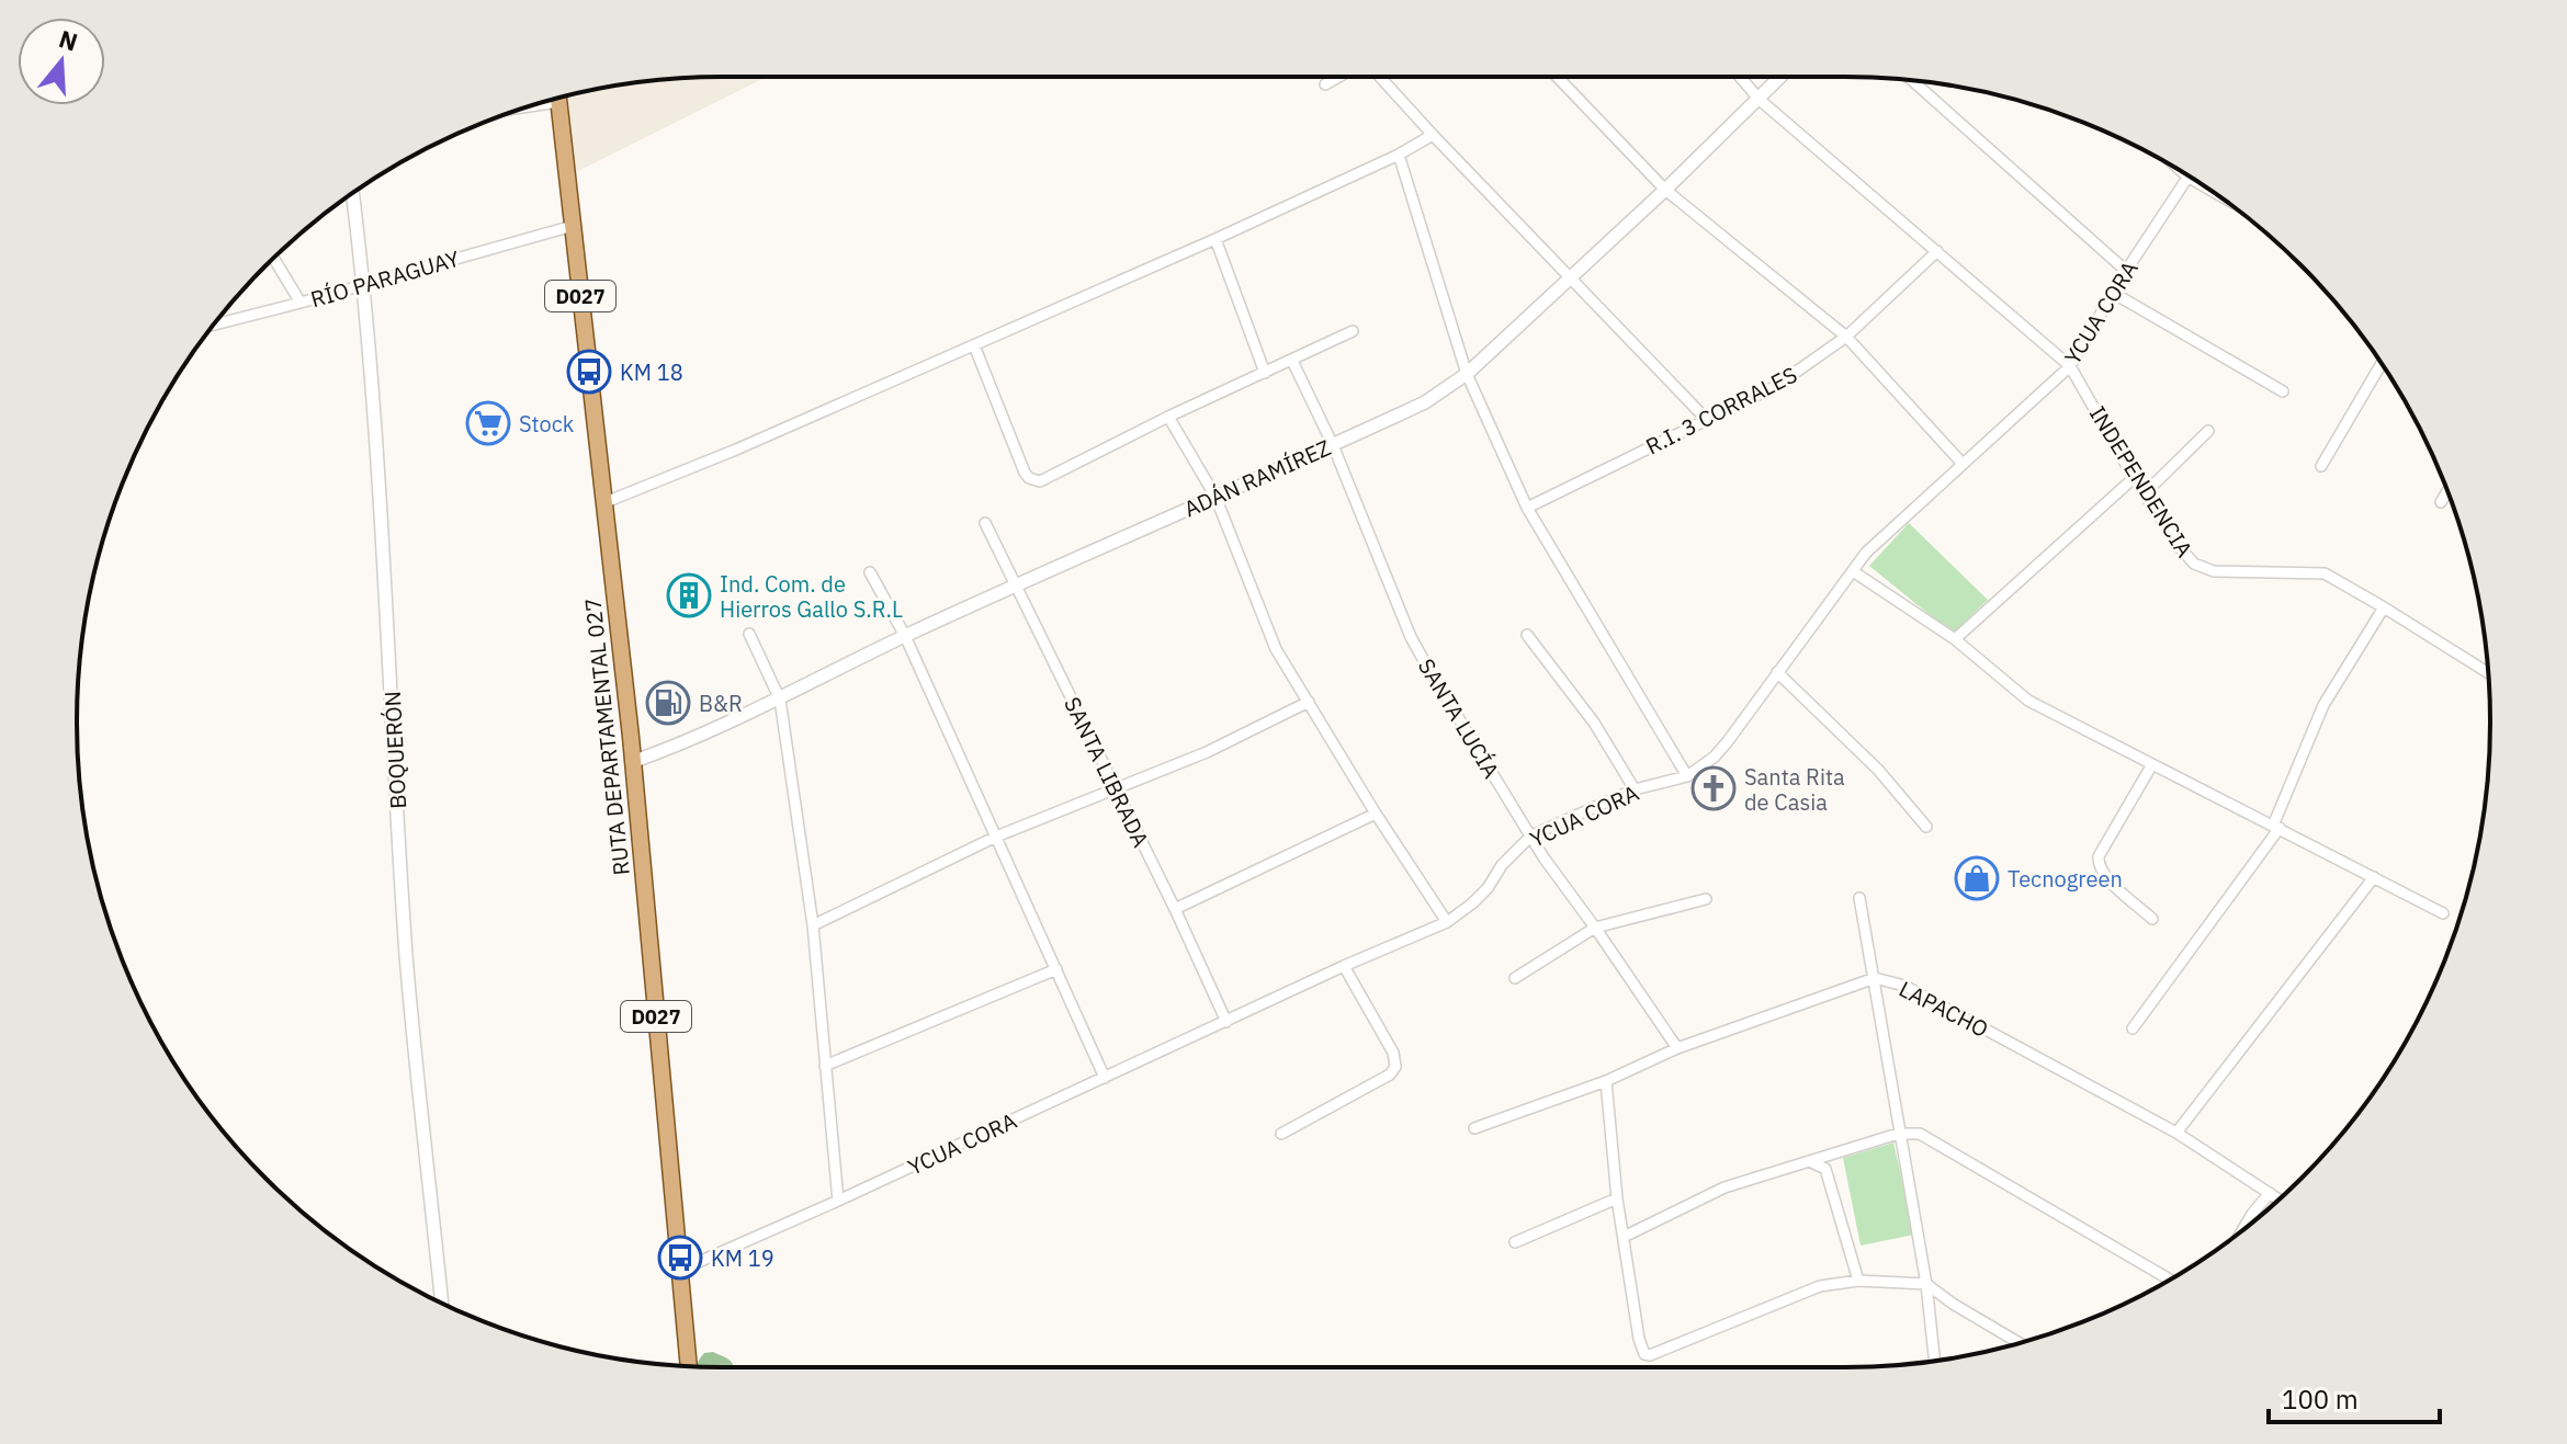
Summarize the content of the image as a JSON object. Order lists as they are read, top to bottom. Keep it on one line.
{"streets":{"main road":["D027","RUTA DEPARTAMENTAL 027"],"street":["RÍO PARAGUAY","YCUA CORA","R.I. 3 CORRALES","ADÁN RAMÍREZ","INDEPENDENCIA","SANTA LUCÍA","BOQUERÓN","SANTA LIBRADA","LAPACHO"]},"crossings":[["RÍO PARAGUAY","RUTA DEPARTAMENTAL 027"],["RÍO PARAGUAY","BOQUERÓN"],["YCUA CORA","INDEPENDENCIA"],["YCUA CORA","SANTA LUCÍA"],["YCUA CORA","RUTA DEPARTAMENTAL 027"],["YCUA CORA","SANTA LIBRADA"],["R.I. 3 CORRALES","INDEPENDENCIA"],["ADÁN RAMÍREZ","INDEPENDENCIA"],["ADÁN RAMÍREZ","SANTA LUCÍA"],["ADÁN RAMÍREZ","RUTA DEPARTAMENTAL 027"],["ADÁN RAMÍREZ","SANTA LIBRADA"],["SANTA LUCÍA","LAPACHO"]],"places":{"bus stop":["KM 18","KM 19"],"supermarket":["Stock"],"building":["Ind. Com. de Hierros Gallo S.R.L"],"fuel station":["B&R"],"church":["Santa Rita de Casia"],"shop":["Tecnogreen"]},"scale_bar":"100 m","north":"top"}
